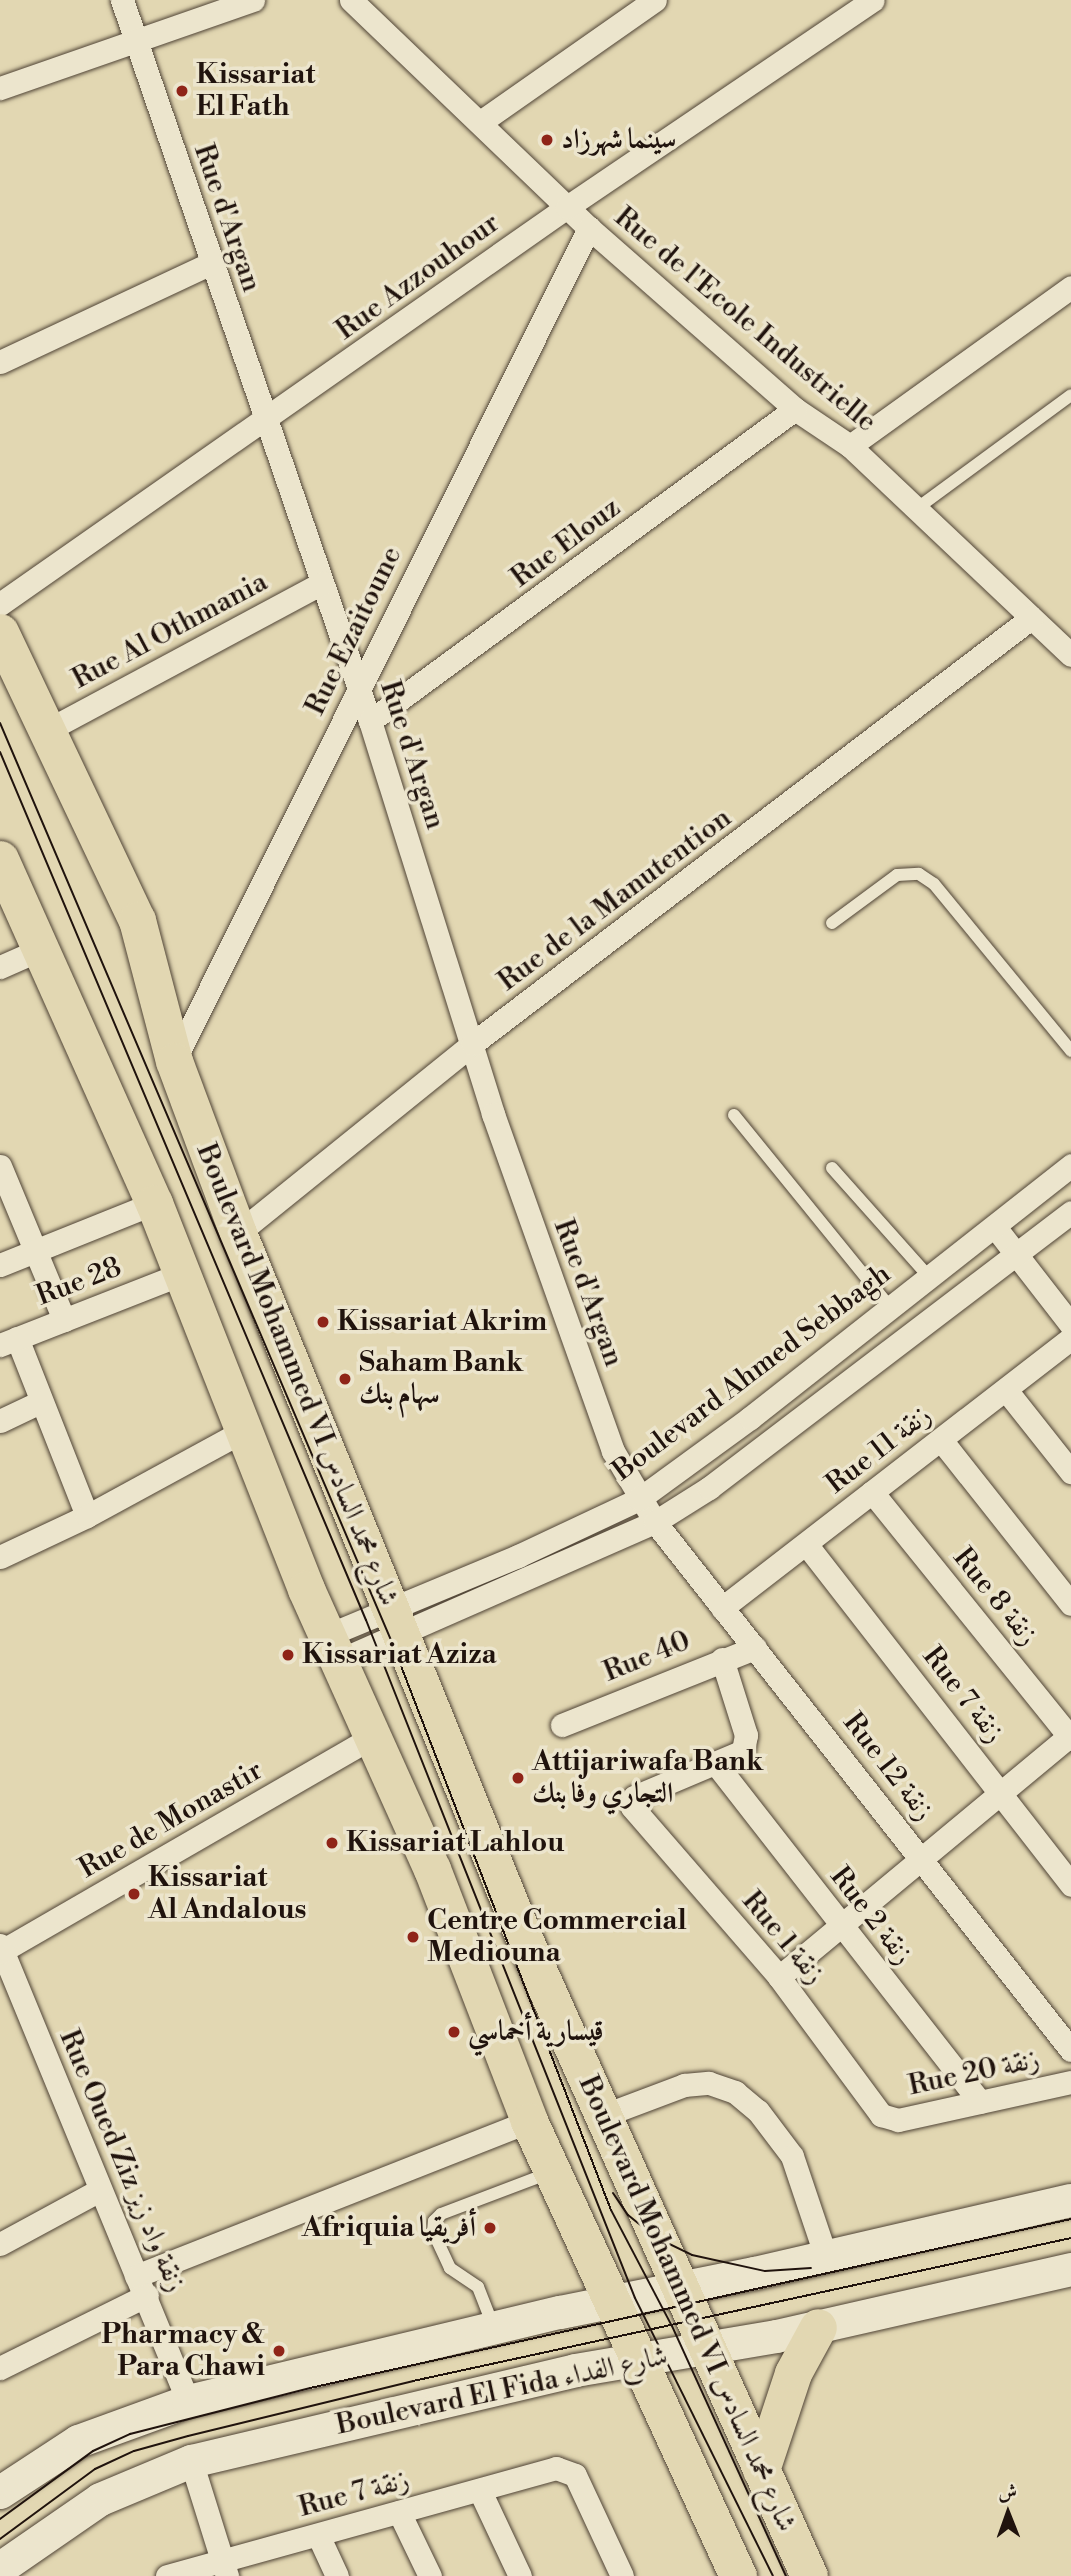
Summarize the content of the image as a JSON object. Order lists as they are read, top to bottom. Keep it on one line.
{"streets":{"main road":["Boulevard Mohammed VI شارع محمد السادس","Boulevard El Fida شارع الفداء"],"street":["Rue d'Argan","Rue Azzouhour","Rue de l'Ecole Industrielle","Rue Elouz","Rue Al Othmania","Rue Ezaitoune","Rue de la Manutention","Rue 28","Boulevard Ahmed Sebbagh","Rue 11 زنقة","Rue 8 زنقة","Rue 40","Rue 7 زنقة","Rue 12 زنقة","Rue de Monastir","Rue 2 زنقة","Rue 1 زنقة","Rue 20 زنقة","Rue Oued Ziz زنقة واد زيز"]},"crossings":[["Rue d'Argan","Rue Azzouhour"],["Rue d'Argan","Rue Elouz"],["Rue d'Argan","Rue Al Othmania"],["Rue d'Argan","Rue Ezaitoune"],["Rue d'Argan","Rue de la Manutention"],["Rue d'Argan","Boulevard Ahmed Sebbagh"],["Rue d'Argan","Rue 12 زنقة"],["Rue Azzouhour","Rue de l'Ecole Industrielle"],["Rue de l'Ecole Industrielle","Rue Elouz"],["Rue de l'Ecole Industrielle","Rue Ezaitoune"],["Rue de l'Ecole Industrielle","Rue de la Manutention"],["Rue Al Othmania","Boulevard Mohammed VI شارع محمد السادس"],["Rue Ezaitoune","Boulevard Mohammed VI شارع محمد السادس"],["Rue de la Manutention","Boulevard Mohammed VI شارع محمد السادس"],["Boulevard Ahmed Sebbagh","Boulevard Mohammed VI شارع محمد السادس"],["Boulevard Ahmed Sebbagh","Rue 12 زنقة"],["Boulevard Mohammed VI شارع محمد السادس","Boulevard El Fida شارع الفداء"],["Rue 11 زنقة","Rue 8 زنقة"],["Rue 11 زنقة","Rue 7 زنقة"],["Rue 11 زنقة","Rue 12 زنقة"],["Rue 40","Rue 12 زنقة"],["Rue de Monastir","Rue Oued Ziz زنقة واد زيز"],["Rue 2 زنقة","Rue 1 زنقة"],["Rue 2 زنقة","Rue 20 زنقة"],["Rue 1 زنقة","Rue 20 زنقة"],["Rue Oued Ziz زنقة واد زيز","Boulevard El Fida شارع الفداء"]],"places":["Kissariat El Fath","سينما شهرزاد","Kissariat Akrim","Saham Bank سهام بنك","Kissariat Aziza","Attijariwafa Bank التجاري وفا بنك","Kissariat Lahlou","Kissariat Al Andalous","Centre Commercial Mediouna","قيسارية أخماسي","Afriquia أفريقيا","Pharmacy & Para Chawi"],"north":"top"}
